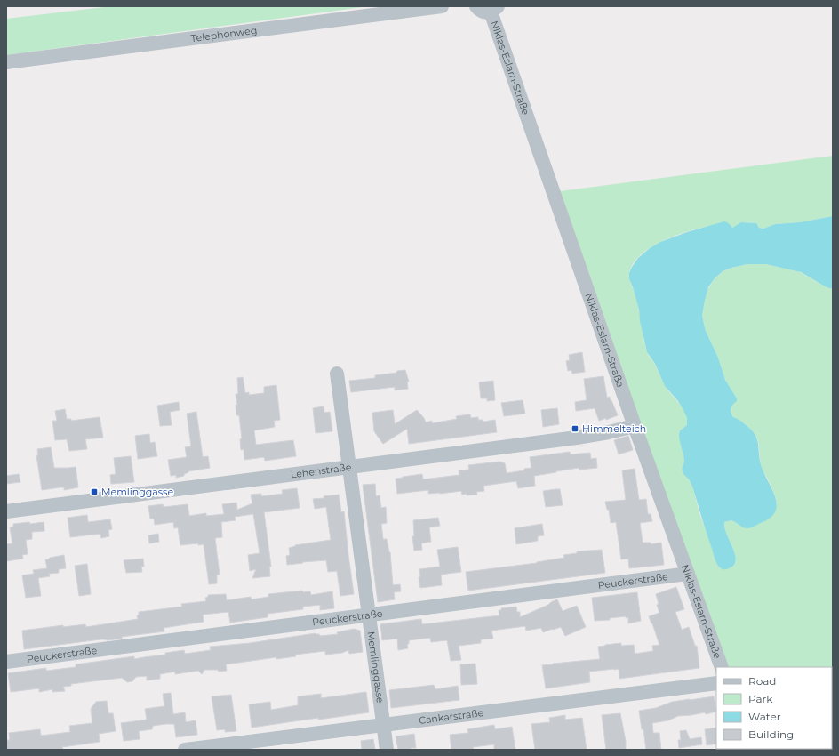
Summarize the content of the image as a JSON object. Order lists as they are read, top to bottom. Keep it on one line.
{"streets":{"street":["Telephonweg","Niklas-Eslarn-Straße","Lehenstraße","Peuckerstraße","Memlinggasse","Cankarstraße"]},"crossings":[["Niklas-Eslarn-Straße","Lehenstraße"],["Niklas-Eslarn-Straße","Peuckerstraße"],["Lehenstraße","Memlinggasse"],["Peuckerstraße","Memlinggasse"],["Memlinggasse","Cankarstraße"]],"places":{"transit":["Himmelteich","Memlinggasse"]},"legend":["Road","Park","Water","Building"]}
